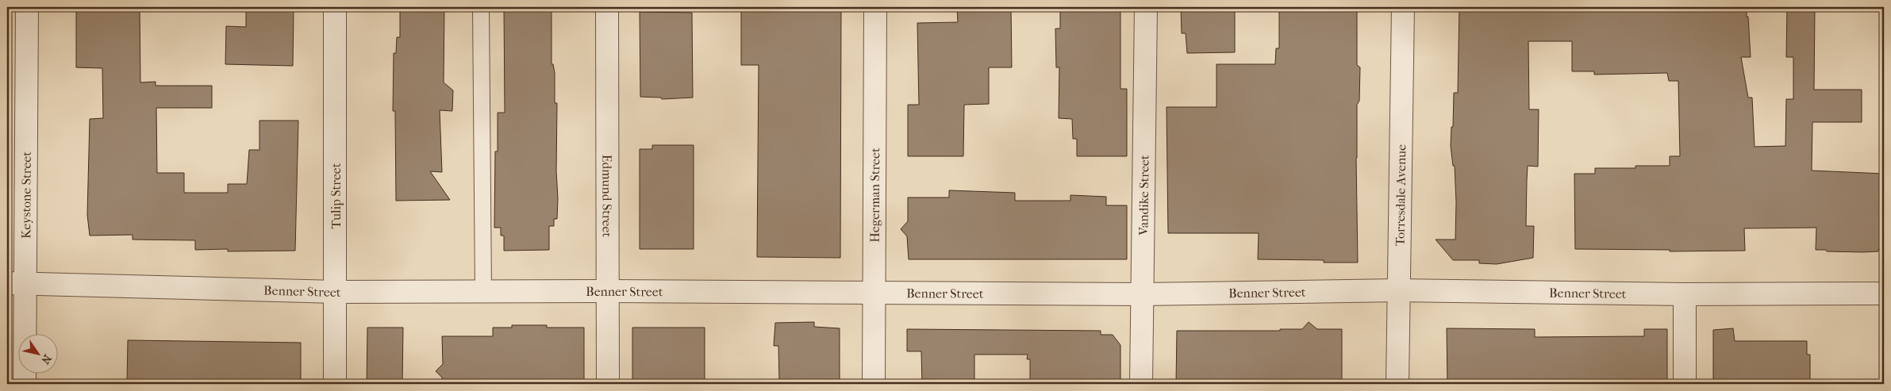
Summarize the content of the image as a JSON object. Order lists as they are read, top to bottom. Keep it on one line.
{"streets":{"street":["Keystone Street","Hegerman Street","Vandike Street","Torresdale Avenue","Tulip Street","Edmund Street","Benner Street"]},"crossings":[["Keystone Street","Benner Street"],["Hegerman Street","Benner Street"],["Vandike Street","Benner Street"],["Torresdale Avenue","Benner Street"],["Tulip Street","Benner Street"],["Edmund Street","Benner Street"]],"north":"bottom right"}
